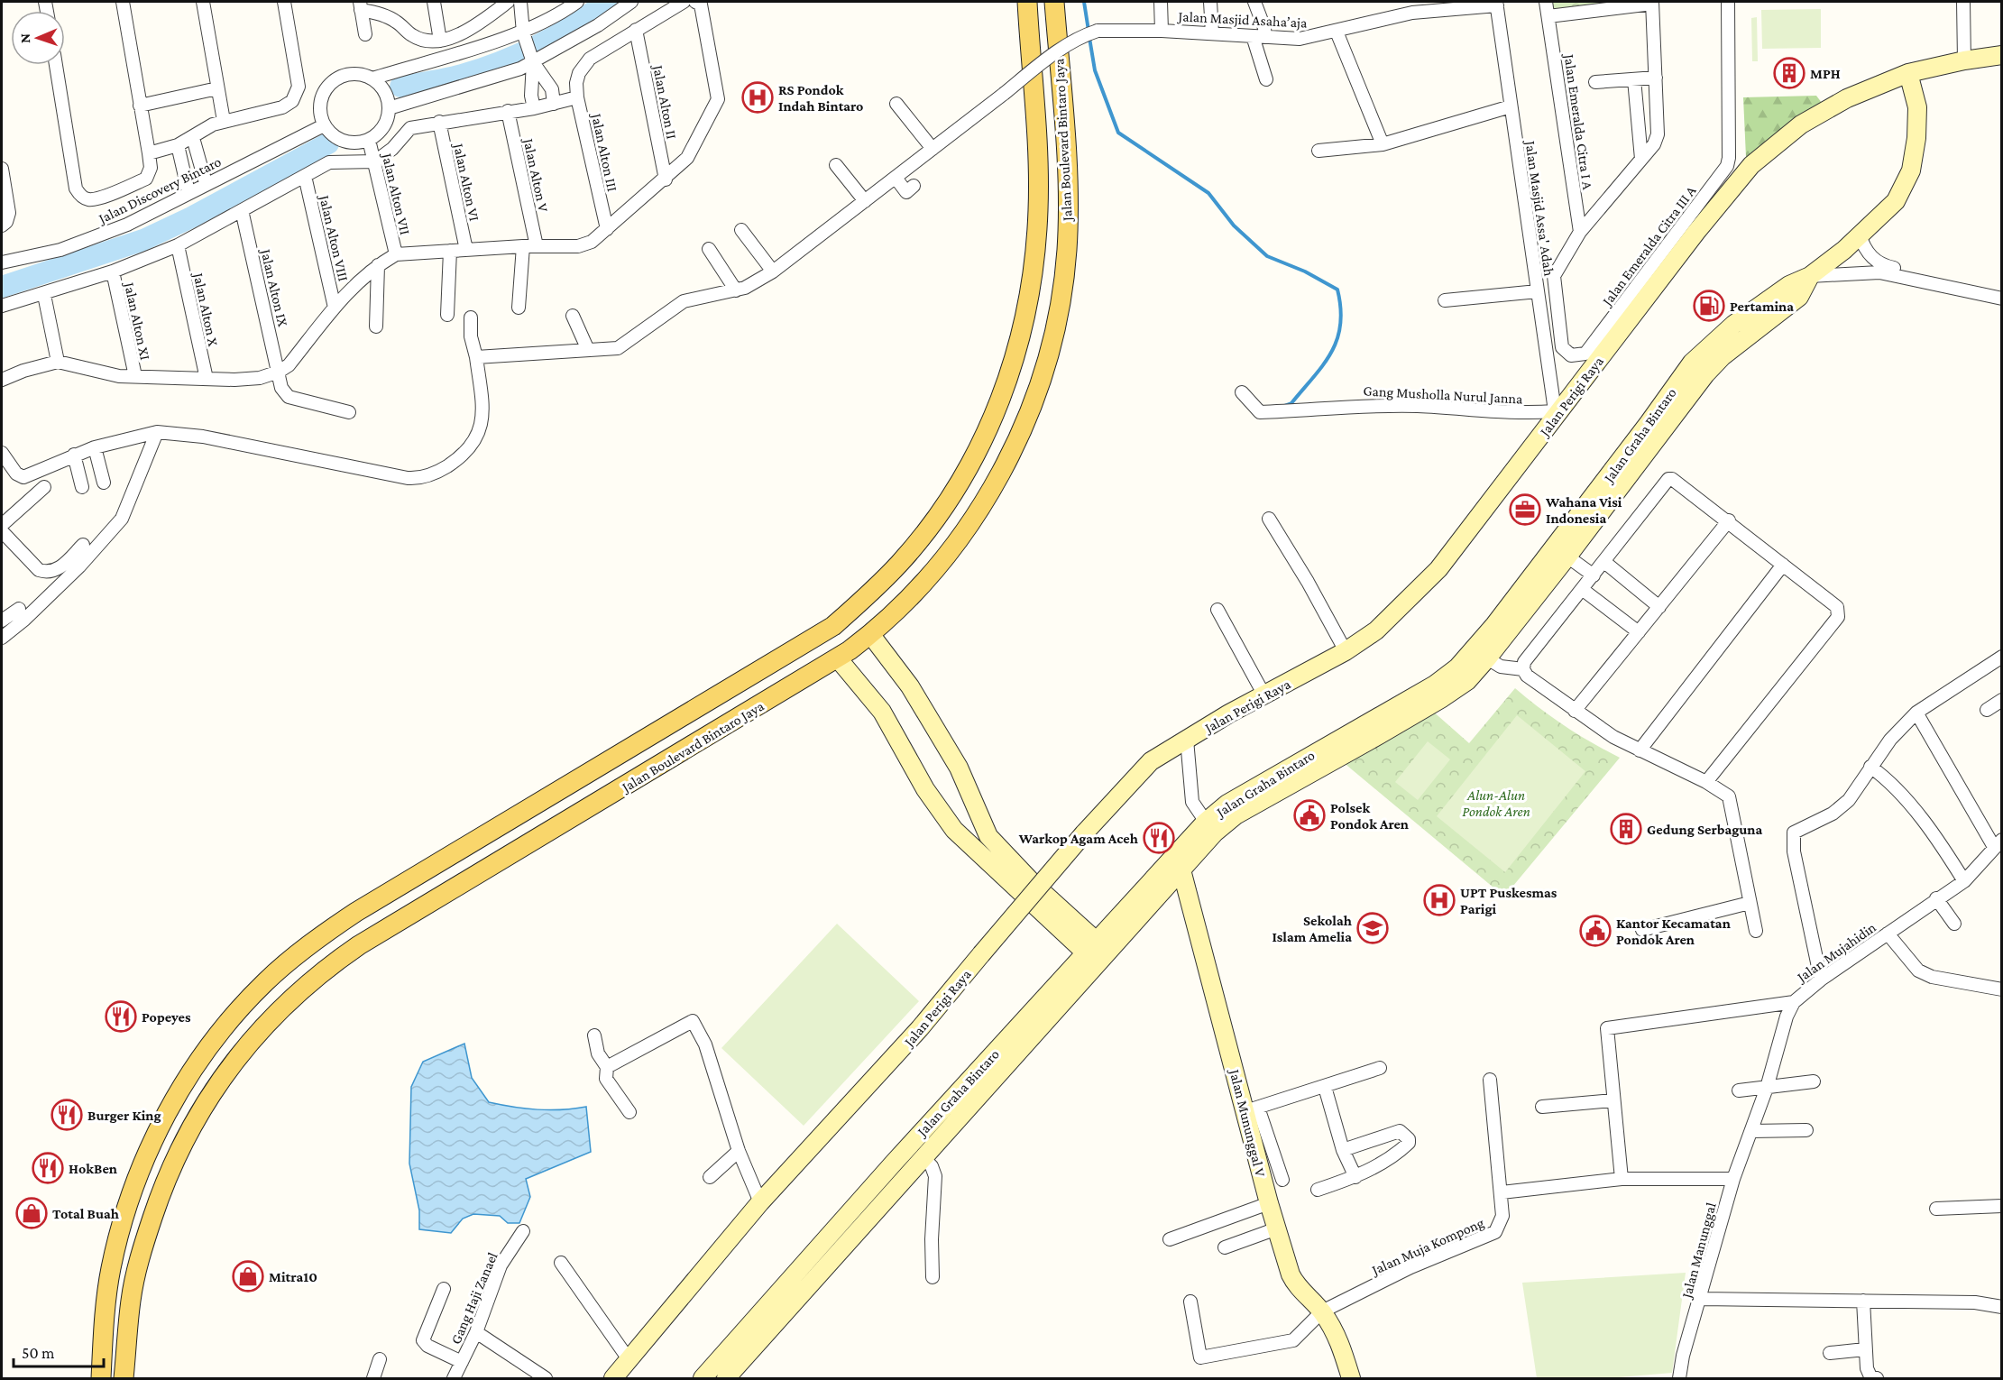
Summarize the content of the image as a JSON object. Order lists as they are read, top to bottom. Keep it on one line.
{"streets":{"main road":["Jalan Boulevard Bintaro Jaya"],"street":["Jalan Masjid Asaha’aja","Jalan Alton II","Jalan Emeralda Citra I A","Jalan Alton III","Jalan Alton V","Jalan Alton VI","Jalan Discovery Bintaro","Jalan Alton VII","Jalan Masjid Assa' Adah","Jalan Alton VIII","Jalan Emeralda Citra III A","Jalan Alton IX","Jalan Alton X","Jalan Alton XI","Gang Musholla Nurul Janna","Jalan Perigi Raya","Jalan Graha Bintaro","Jalan Mujahidin","Jalan Mununggal V","Jalan Muja Kompong","Jalan Manunggal","Gang Haji Zanael"]},"crossings":[["Jalan Masjid Asaha’aja","Jalan Masjid Assa' Adah"],["Jalan Alton II","Jalan Alton III"],["Jalan Emeralda Citra I A","Jalan Emeralda Citra III A"],["Jalan Discovery Bintaro","Jalan Alton VII"],["Jalan Masjid Assa' Adah","Gang Musholla Nurul Janna"],["Jalan Masjid Assa' Adah","Jalan Perigi Raya"],["Gang Musholla Nurul Janna","Jalan Perigi Raya"],["Jalan Perigi Raya","Jalan Graha Bintaro"],["Jalan Graha Bintaro","Jalan Mununggal V"],["Jalan Mujahidin","Jalan Manunggal"],["Jalan Mununggal V","Jalan Muja Kompong"]],"parks":["Alun-Alun Pondok Aren"],"places":{"building":["MPH","Gedung Serbaguna"],"hospital":["RS Pondok Indah Bintaro","UPT Puskesmas Parigi"],"fuel station":["Pertamina"],"office":["Wahana Visi Indonesia"],"public building":["Polsek Pondok Aren","Kantor Kecamatan Pondok Aren"],"restaurant":["Warkop Agam Aceh","Popeyes","Burger King","HokBen"],"school or university":["Sekolah Islam Amelia"],"shop":["Total Buah","Mitra10"]},"scale_bar":"50 m","north":"left"}
